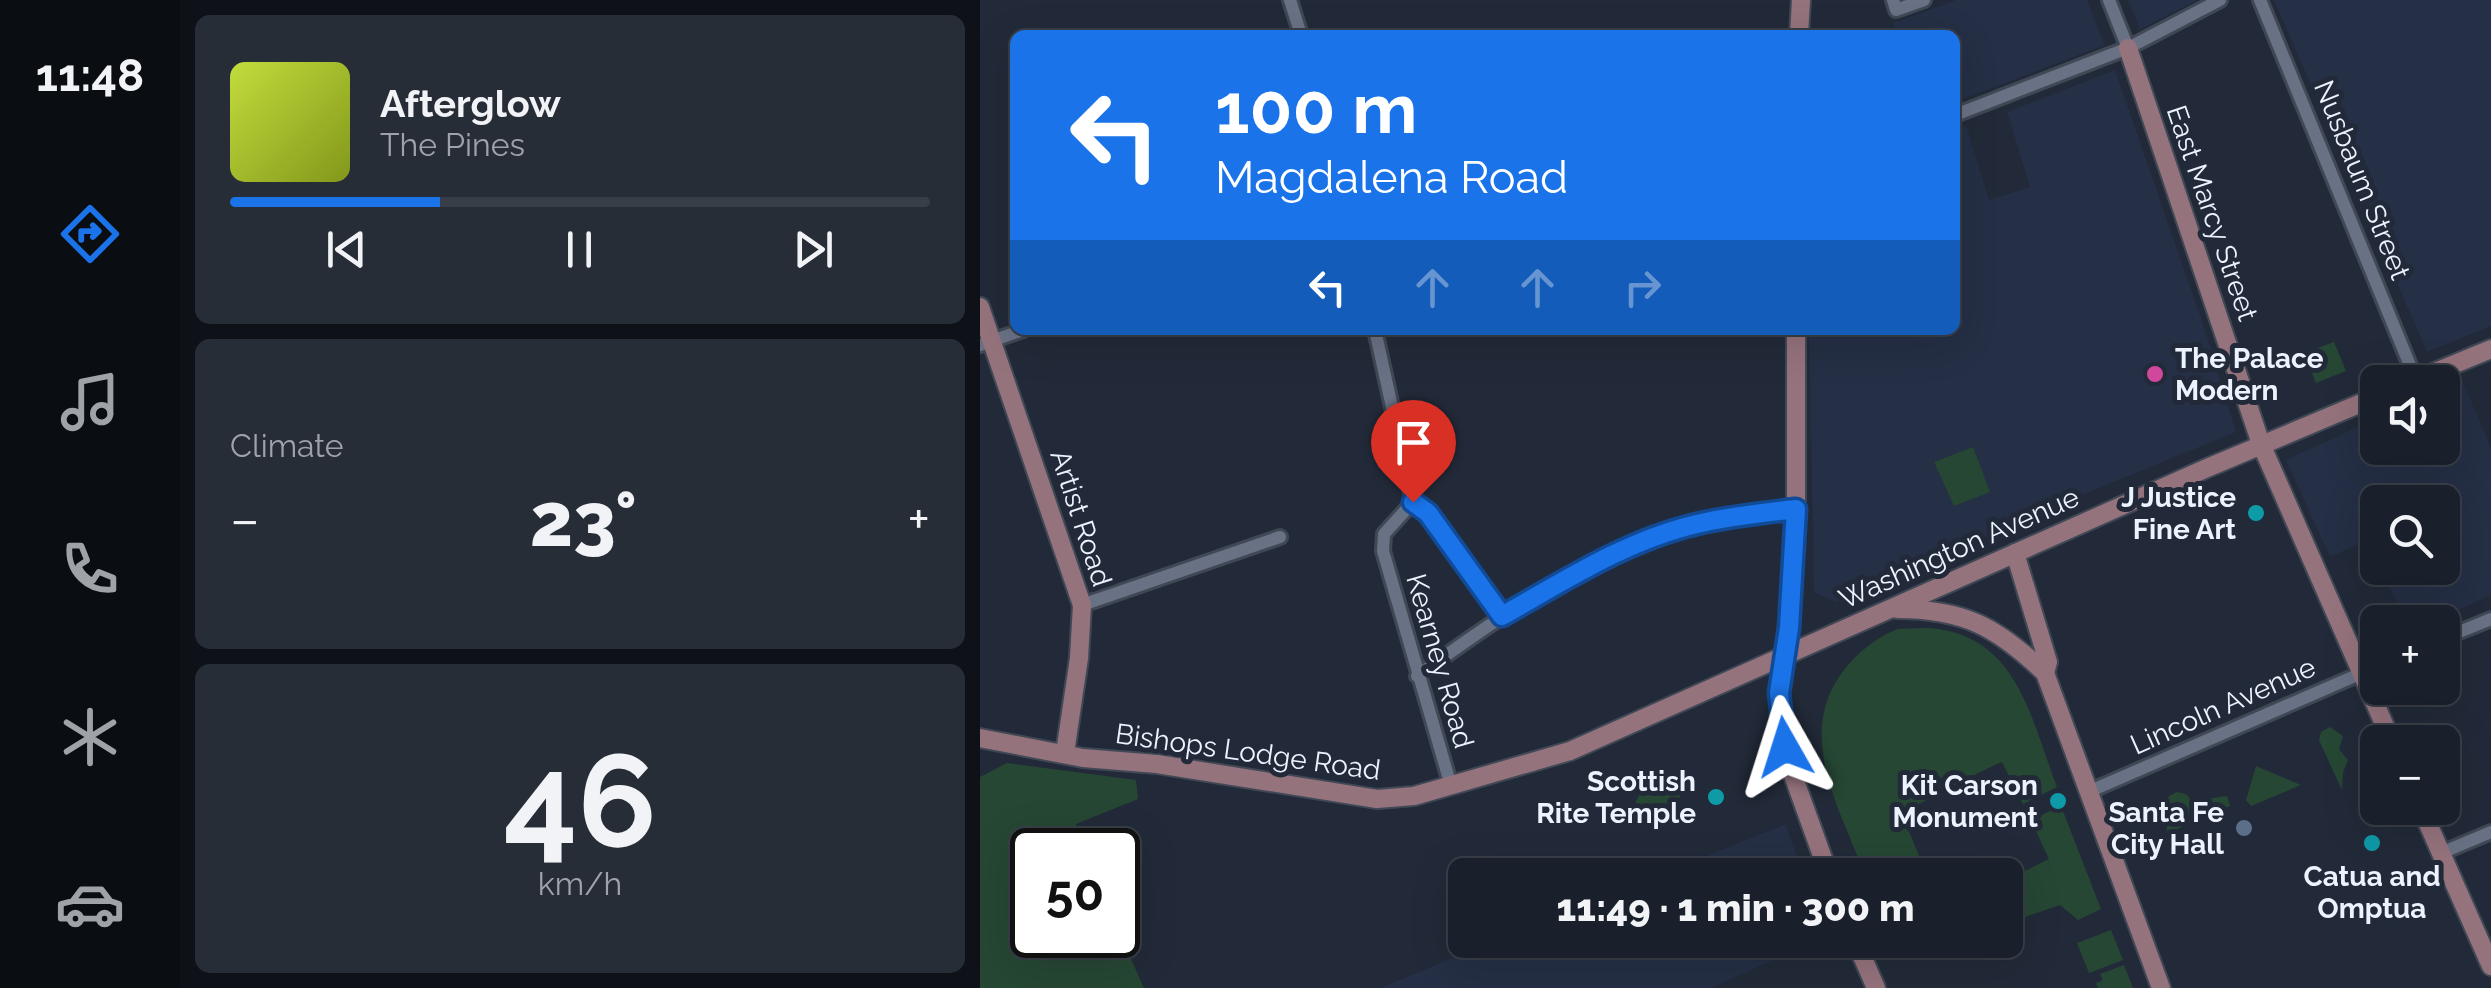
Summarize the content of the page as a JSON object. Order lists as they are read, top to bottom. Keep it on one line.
{"streets":{"street":["Nusbaum Street","East Marcy Street","Artist Road","Washington Avenue","Kearney Road","Lincoln Avenue","Bishops Lodge Road"]},"crossings":[["East Marcy Street","Washington Avenue"],["Artist Road","Bishops Lodge Road"],["Washington Avenue","Bishops Lodge Road"],["Kearney Road","Bishops Lodge Road"]],"places":["The Palace Modern","J Justice Fine Art","Scottish Rite Temple","Kit Carson Monument","Santa Fe City Hall","Catua and Omptua"],"page":{"tabs":"11:48","turn":["100 m","Magdalena Road"],"song":["Afterglow","The Pines"],"tile":["Climate",["46","km/h"]],"map_buttons":["+","−"],"heat":["−","23°","+"],"limit":"50","trip":"11:49 · 1 min · 300 m"}}
